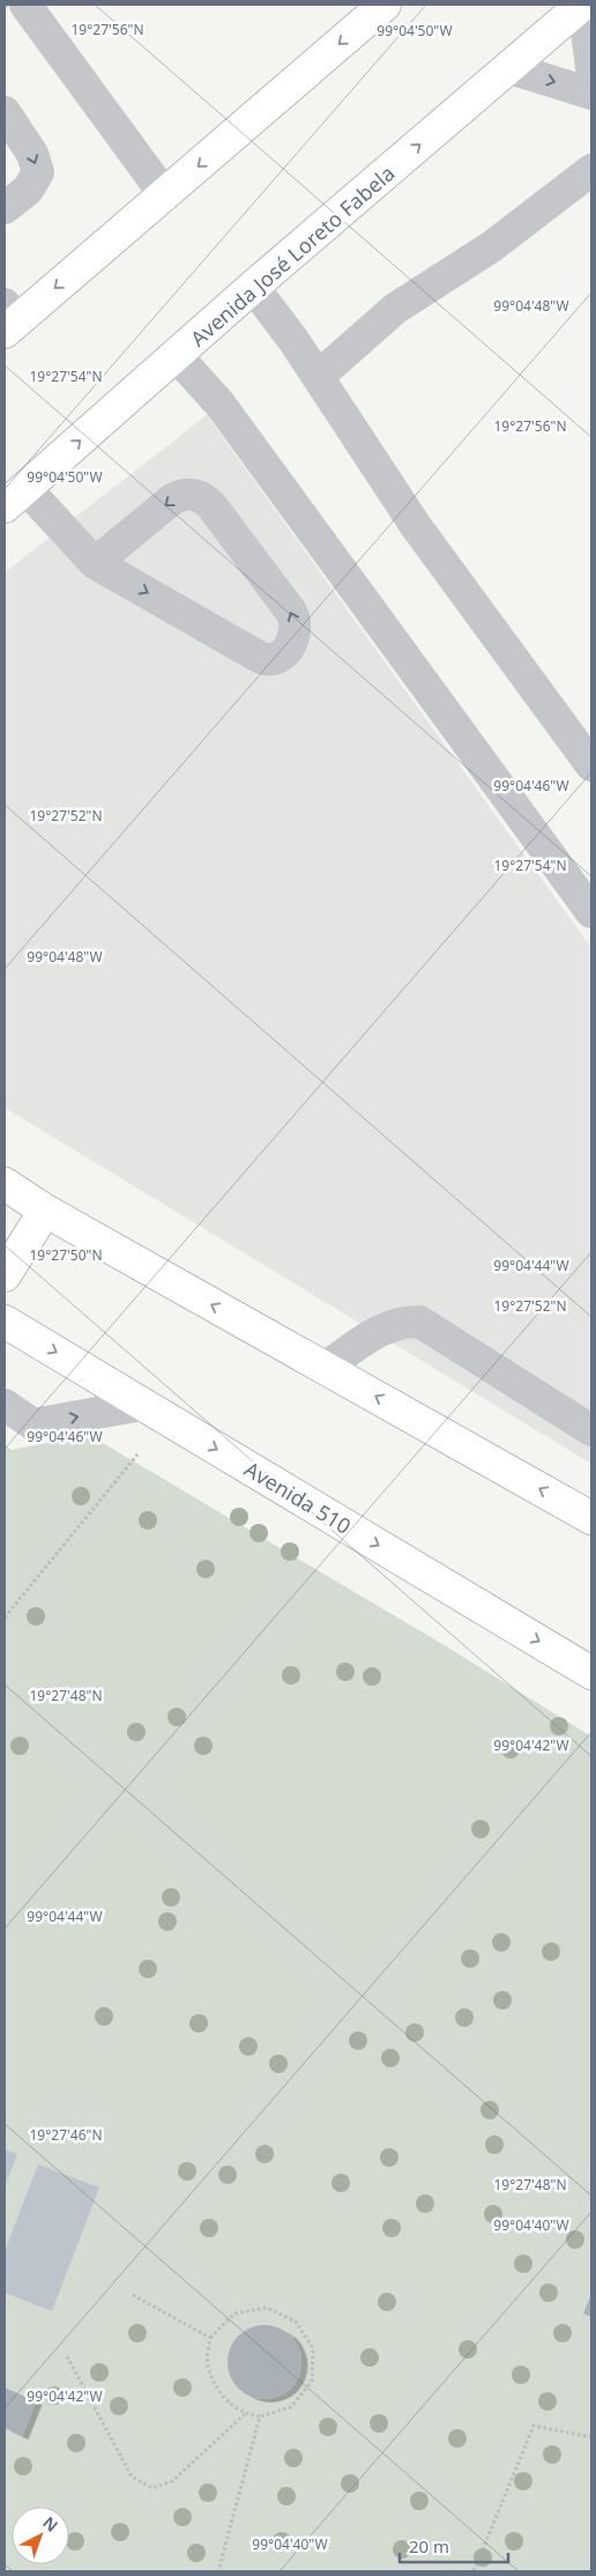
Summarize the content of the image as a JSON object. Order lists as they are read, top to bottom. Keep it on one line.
{"streets":{"main road":["Avenida José Loreto Fabela","Avenida 510"]},"scale_bar":"20 m","north":"top right","coordinates":["19°27'56\"N","99°04'50\"W","99°04'48\"W","19°27'54\"N","99°04'46\"W","19°27'52\"N","19°27'50\"N","99°04'44\"W","19°27'48\"N","99°04'42\"W","19°27'46\"N","99°04'40\"W"]}
